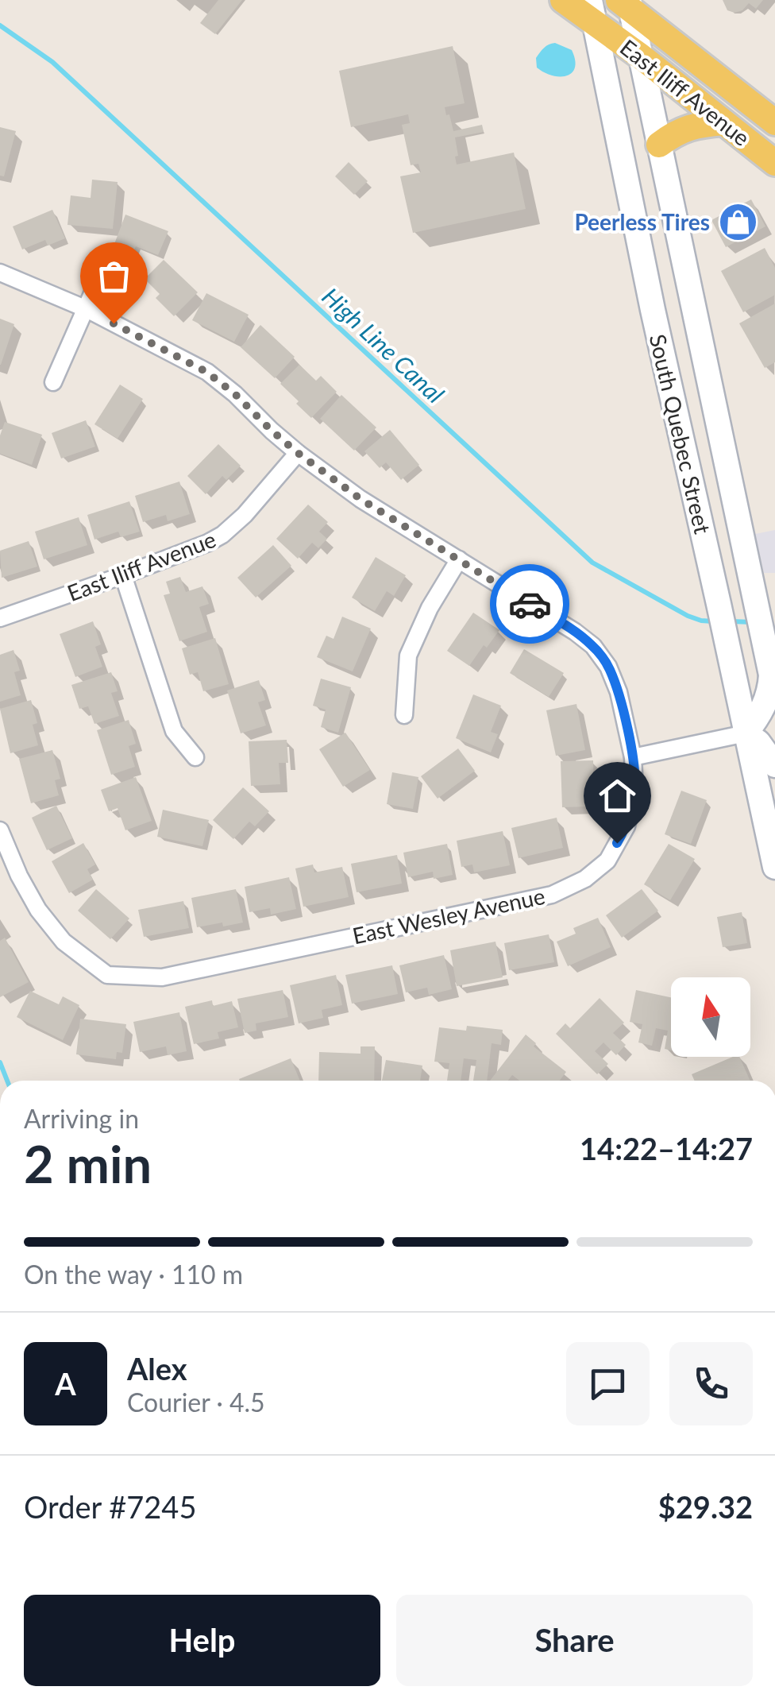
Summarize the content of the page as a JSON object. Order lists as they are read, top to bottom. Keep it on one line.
{"streets":{"main road":["East Iliff Avenue","South Quebec Street"],"street":["East Wesley Avenue"]},"crossings":[["East Iliff Avenue","South Quebec Street"],["East Iliff Avenue","East Wesley Avenue"]],"water":["High Line Canal"],"places":{"shop":["Peerless Tires"]},"north":"top","page":{"heading":["2 min","Arriving in","14:22–14:27"],"panel":["Alex","Courier · 4.5","Order #7245","$29.32"],"bar":"On the way · 110 m","round":"A","buttons":["Help","Share"]}}
